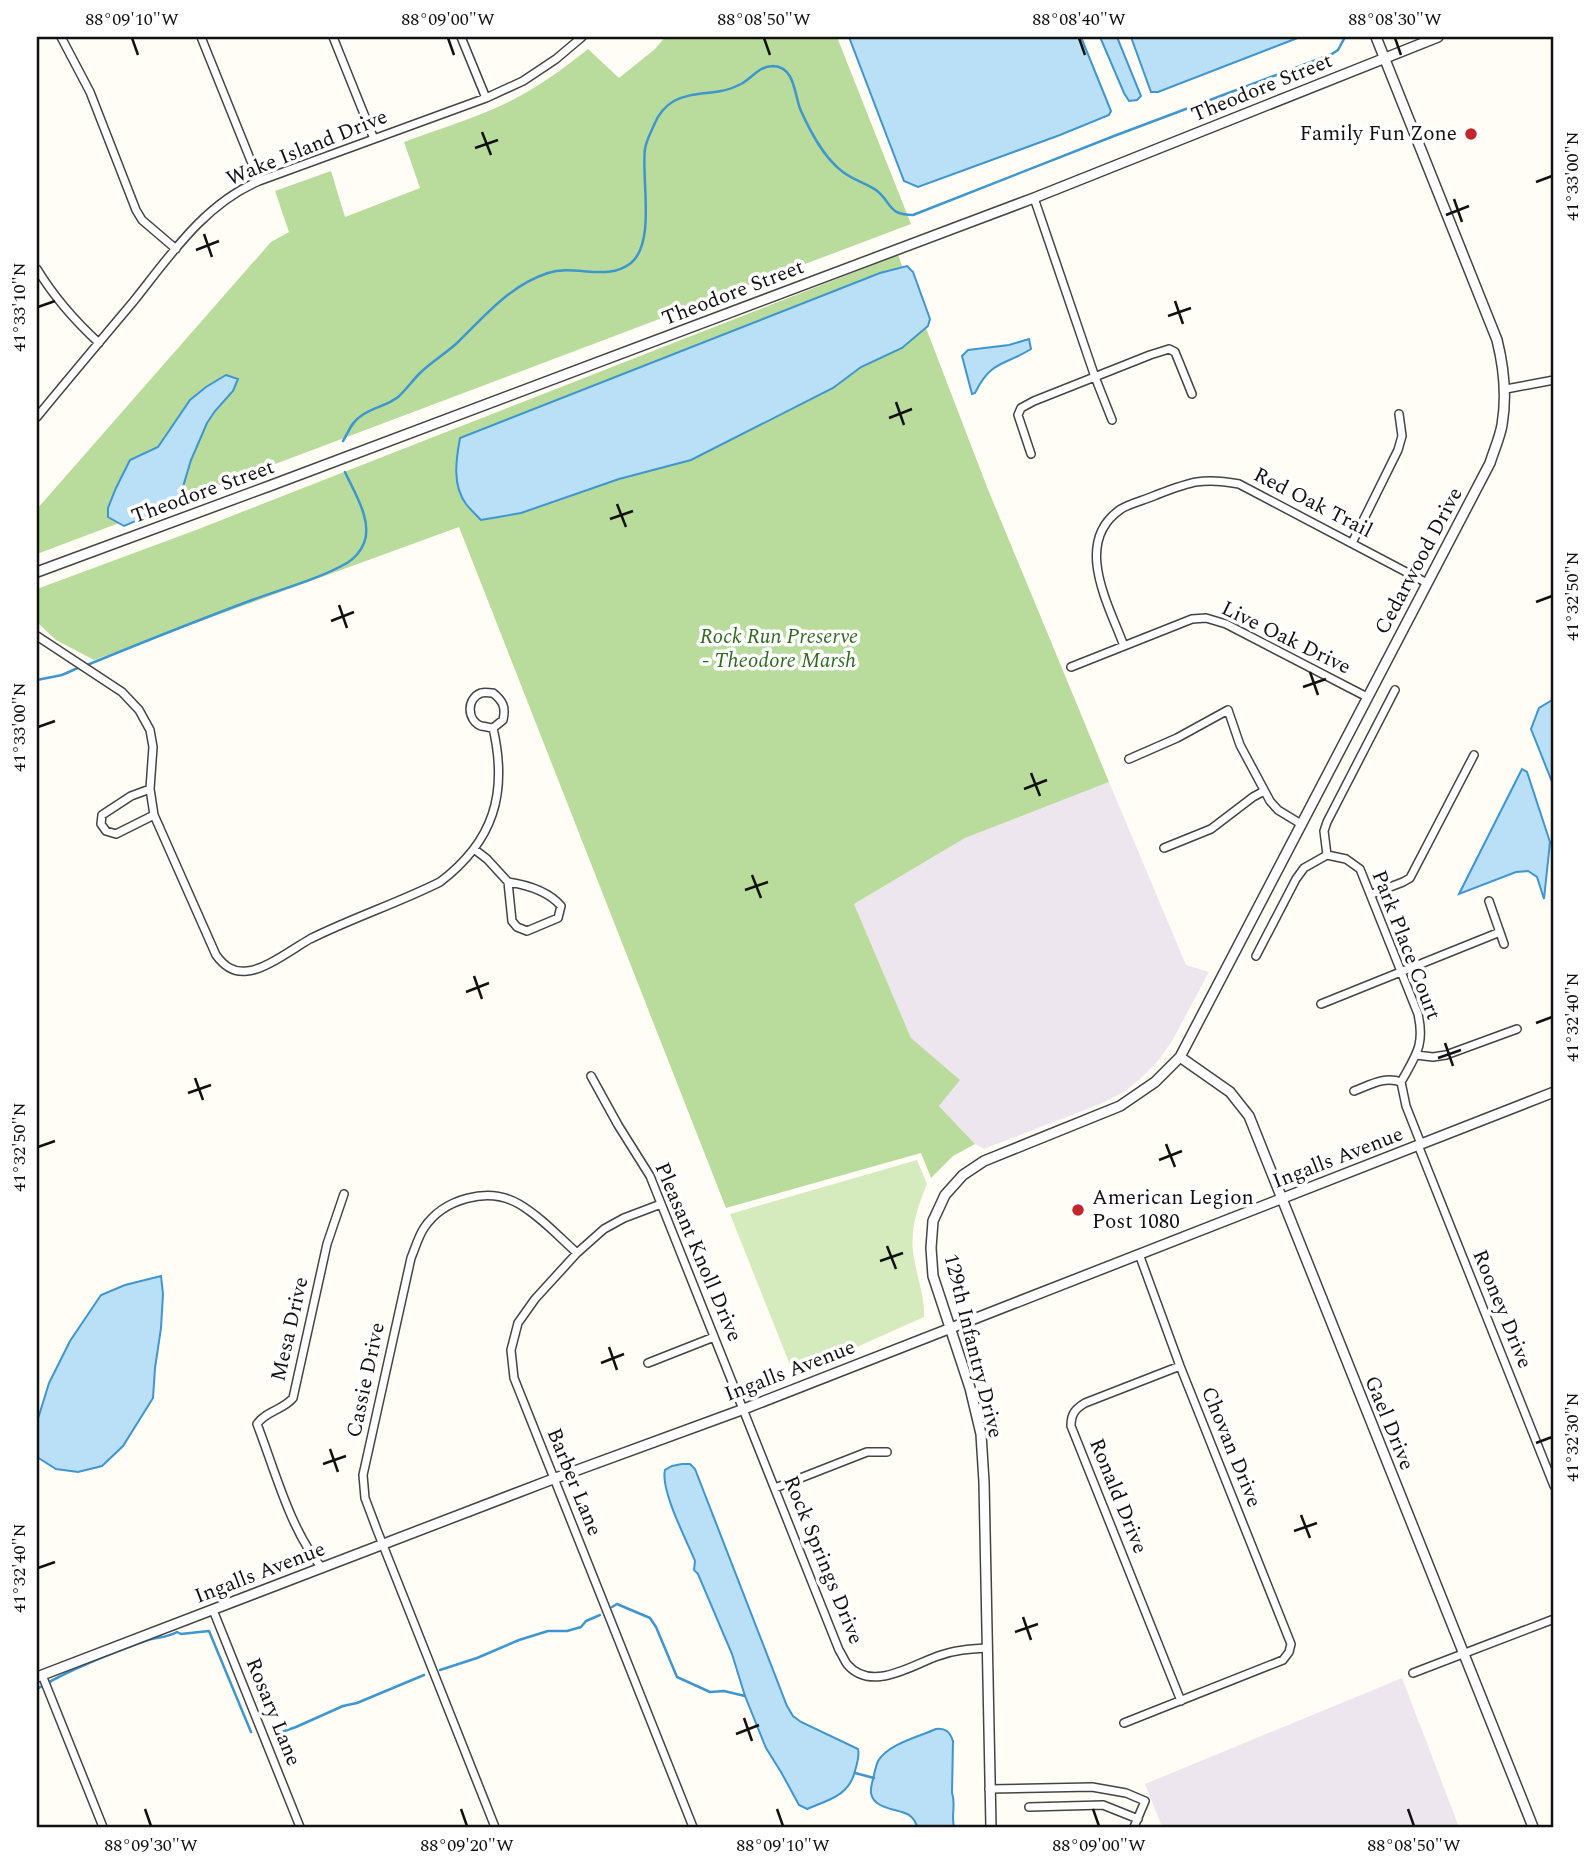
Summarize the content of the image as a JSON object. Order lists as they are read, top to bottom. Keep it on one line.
{"streets":{"street":["Theodore Street","Wake Island Drive","Red Oak Trail","Cedarwood Drive","Live Oak Drive","Park Place Court","Ingalls Avenue","Pleasant Knoll Drive","Rooney Drive","Mesa Drive","129th Infantry Drive","Cassie Drive","Gael Drive","Chovan Drive","Barber Lane","Ronald Drive","Rock Springs Drive","Rosary Lane"]},"crossings":[["Theodore Street","Cedarwood Drive"],["Red Oak Trail","Cedarwood Drive"],["Red Oak Trail","Live Oak Drive"],["Cedarwood Drive","Live Oak Drive"],["Cedarwood Drive","129th Infantry Drive"],["Cedarwood Drive","Gael Drive"],["Ingalls Avenue","Pleasant Knoll Drive"],["Ingalls Avenue","Rooney Drive"],["Ingalls Avenue","Mesa Drive"],["Ingalls Avenue","129th Infantry Drive"],["Ingalls Avenue","Cassie Drive"],["Ingalls Avenue","Gael Drive"],["Ingalls Avenue","Chovan Drive"],["Ingalls Avenue","Barber Lane"],["Ingalls Avenue","Rock Springs Drive"],["Ingalls Avenue","Rosary Lane"],["Pleasant Knoll Drive","Barber Lane"],["Pleasant Knoll Drive","Rock Springs Drive"],["129th Infantry Drive","Gael Drive"],["129th Infantry Drive","Rock Springs Drive"],["Cassie Drive","Barber Lane"],["Chovan Drive","Ronald Drive"]],"parks":["Rock Run Preserve - Theodore Marsh"],"places":["Family Fun Zone","American Legion Post 1080"],"coordinates":["88°09'10\"W","88°09'00\"W","88°08'50\"W","88°08'40\"W","88°08'30\"W","41°33'00\"N","41°33'10\"N","41°32'50\"N","41°32'40\"N","41°32'30\"N","88°09'30\"W","88°09'20\"W"]}
